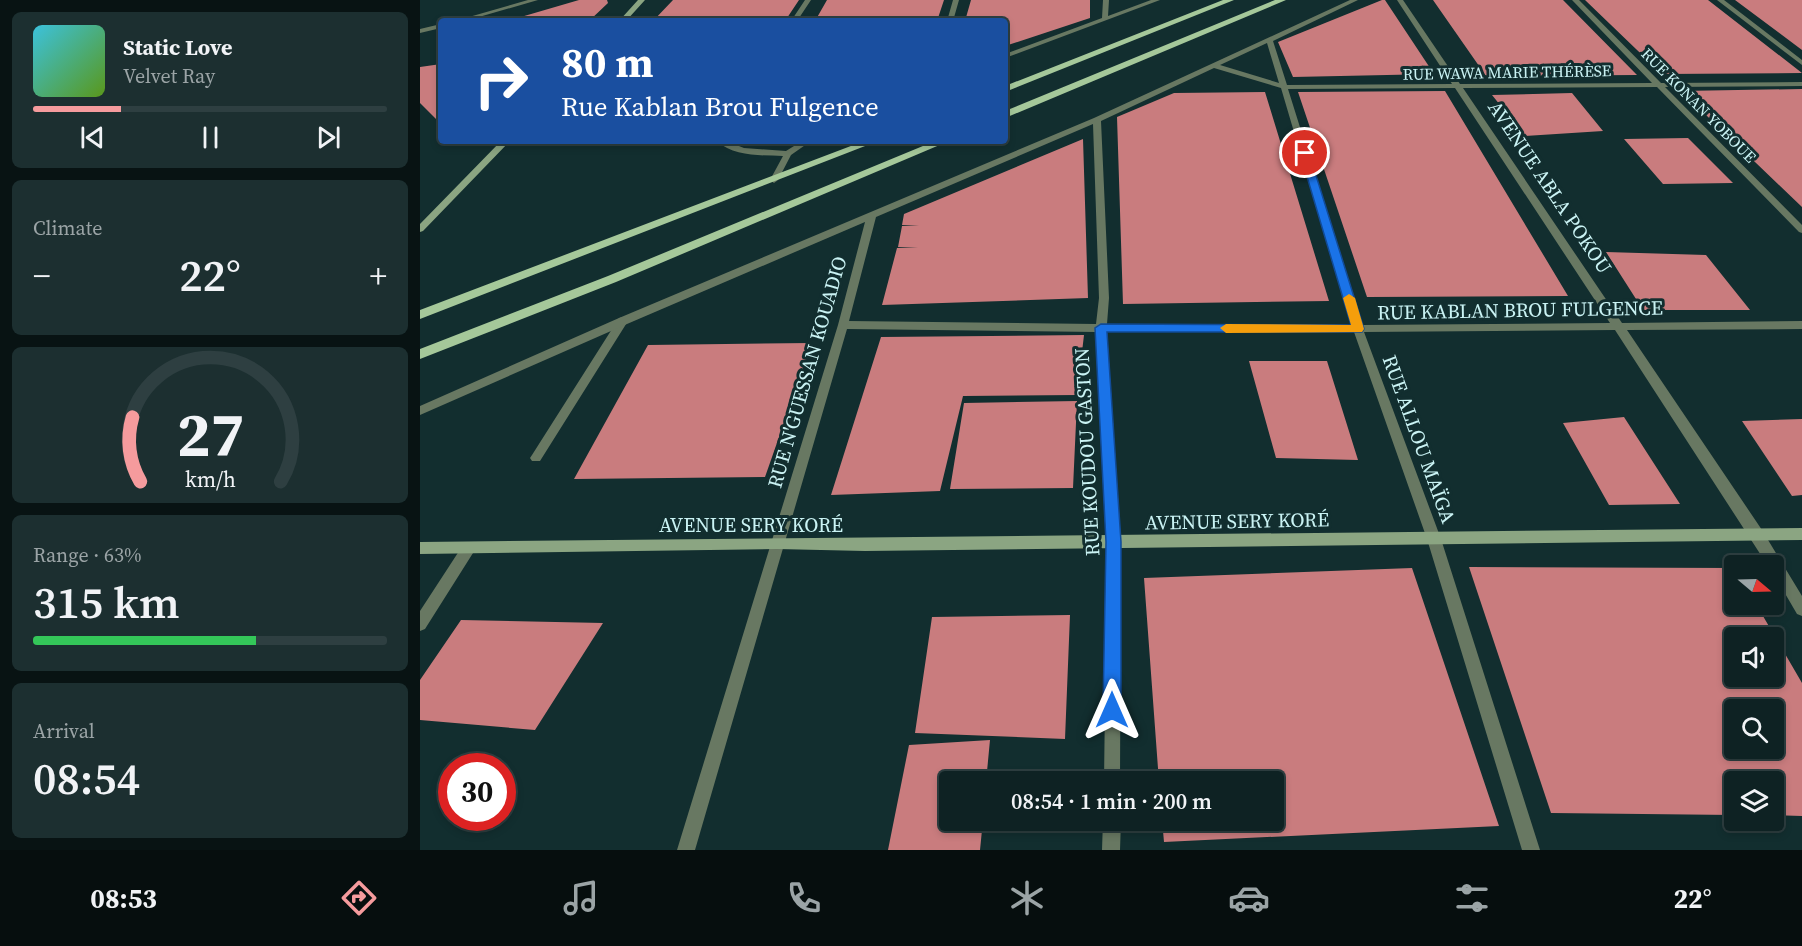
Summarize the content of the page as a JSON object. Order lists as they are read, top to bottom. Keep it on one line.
{"streets":{"street":["RUE WAWA MARIE THÉRÈSE","RUE KONAN YOBOUE","AVENUE ABLA POKOU","RUE KABLAN BROU FULGENCE","RUE N'GUESSAN KOUADIO","RUE ALLOU MAÏGA","RUE KOUDOU GASTON","AVENUE SERY KORÉ"]},"crossings":[["RUE WAWA MARIE THÉRÈSE","RUE KONAN YOBOUE"],["RUE WAWA MARIE THÉRÈSE","AVENUE ABLA POKOU"],["RUE WAWA MARIE THÉRÈSE","RUE ALLOU MAÏGA"],["AVENUE ABLA POKOU","RUE KABLAN BROU FULGENCE"],["AVENUE ABLA POKOU","AVENUE SERY KORÉ"],["RUE KABLAN BROU FULGENCE","RUE N'GUESSAN KOUADIO"],["RUE KABLAN BROU FULGENCE","RUE ALLOU MAÏGA"],["RUE KABLAN BROU FULGENCE","RUE KOUDOU GASTON"],["RUE N'GUESSAN KOUADIO","AVENUE SERY KORÉ"],["RUE ALLOU MAÏGA","AVENUE SERY KORÉ"],["RUE KOUDOU GASTON","AVENUE SERY KORÉ"]],"north":"right","page":{"turn":["80 m","Rue Kablan Brou Fulgence"],"song":["Static Love","Velvet Ray"],"tile":["Climate",["Range · 63%","315 km"],["Arrival","08:54"]],"heat":["−","22°","+"],"limit":"30","trip":"08:54 · 1 min · 200 m","tabs":["08:53","22°"],"gauge":["27","km/h"]}}
